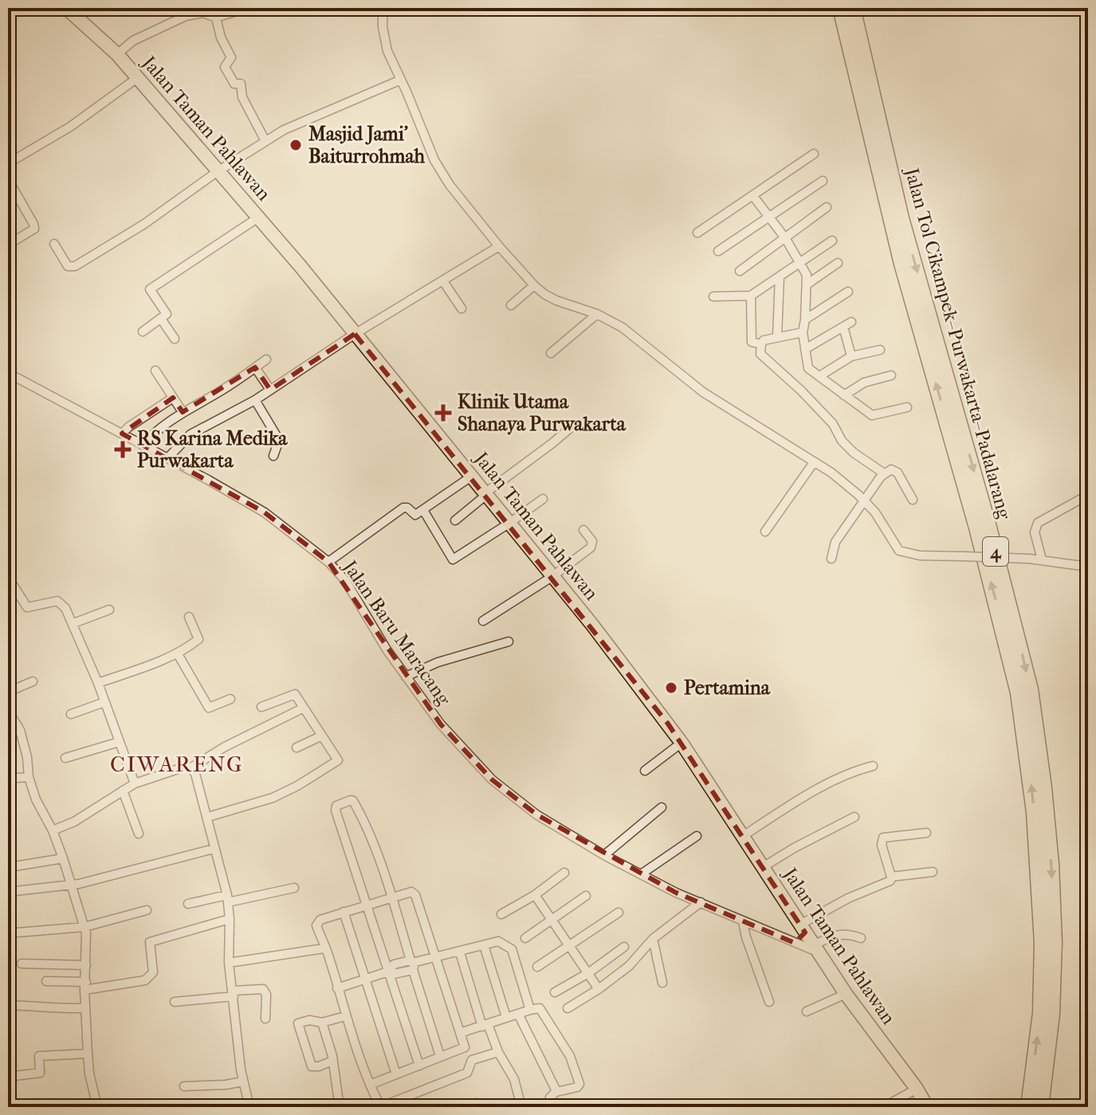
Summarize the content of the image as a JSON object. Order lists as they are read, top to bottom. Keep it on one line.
{"streets":{"highway":["Jalan Tol Cikampek–Purwakarta–Padalarang","4"],"main road":["Jalan Taman Pahlawan"],"street":["Jalan Baru Maracang"]},"crossings":[["Jalan Taman Pahlawan","Jalan Baru Maracang"]],"districts":["CIWARENG"],"places":{"other":["Masjid Jami' Baiturrohmah","Pertamina"],"health":["Klinik Utama Shanaya Purwakarta","RS Karina Medika Purwakarta"]}}
